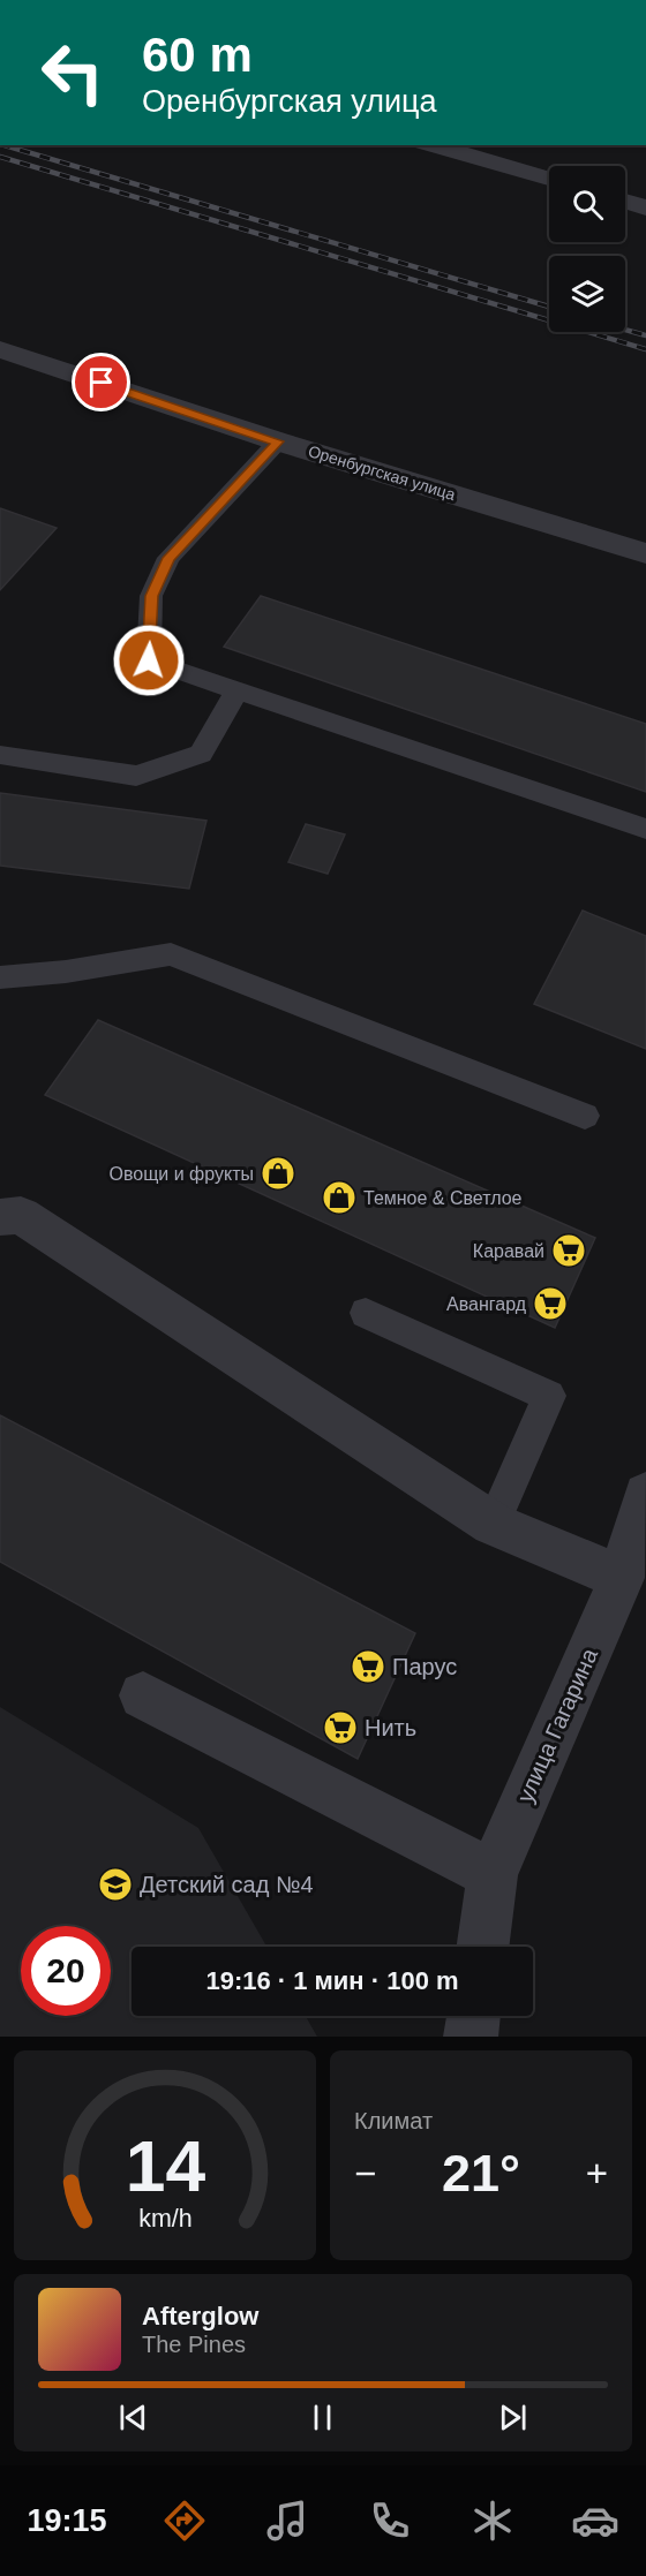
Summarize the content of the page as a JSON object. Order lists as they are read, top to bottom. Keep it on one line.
{"streets":{"street":["Оренбургская улица","улица Гагарина"]},"places":{"shop":["Овощи и фрукты","Темное & Светлое"],"supermarket":["Каравай","Авангард","Парус","Нить"],"school or university":["Детский сад №4"]},"page":{"turn":["60 m","Оренбургская улица"],"limit":"20","trip":"19:16 · 1 мин · 100 m","tile":"Климат","heat":["−","21°","+"],"song":["Afterglow","The Pines"],"tabs":"19:15","gauge":["14","km/h"]}}
